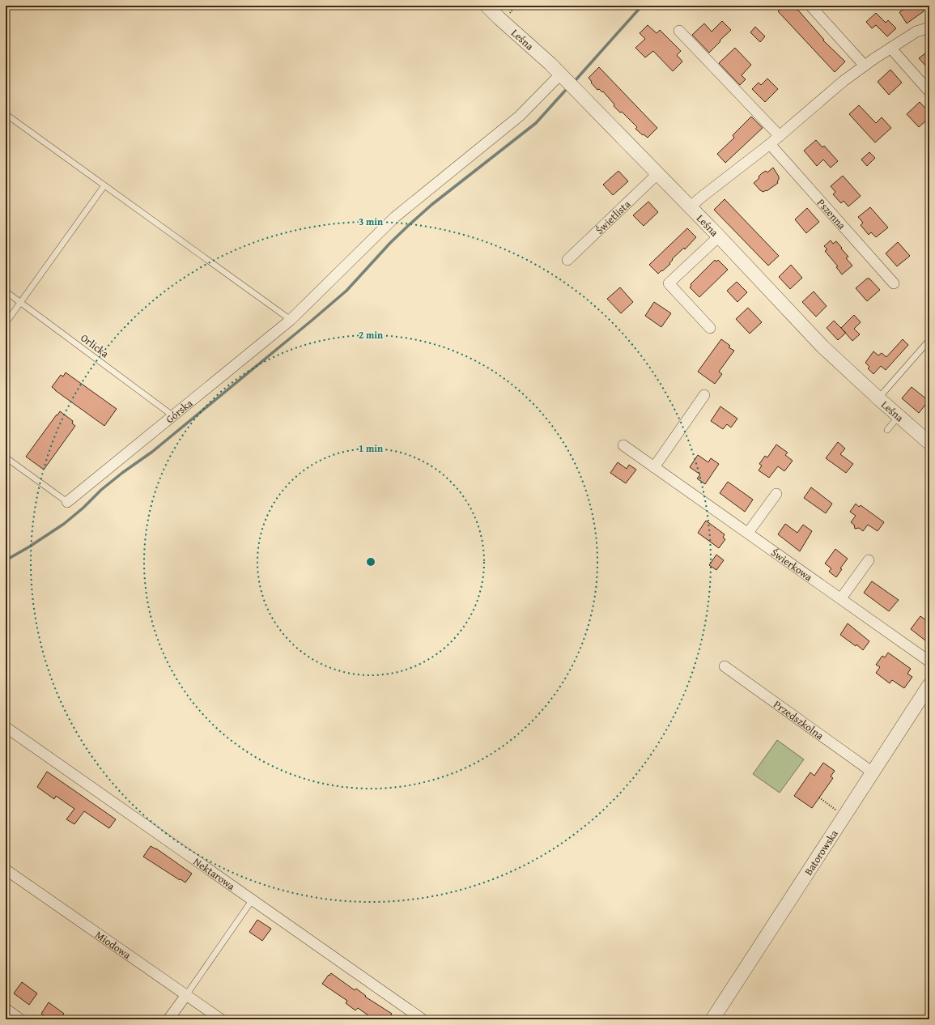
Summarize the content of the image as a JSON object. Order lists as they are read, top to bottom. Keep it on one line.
{"streets":{"street":["Leśna","Pszenna","Świetlista","Górska","Świerkowa","Przedszkolna","Batorowska","Nektarowa","Miodowa"],"lane":["Orlicka"]},"crossings":[["Leśna","Świetlista"],["Leśna","Górska"],["Orlicka","Górska"],["Przedszkolna","Batorowska"]],"rings":["3 min","2 min","1 min"]}
